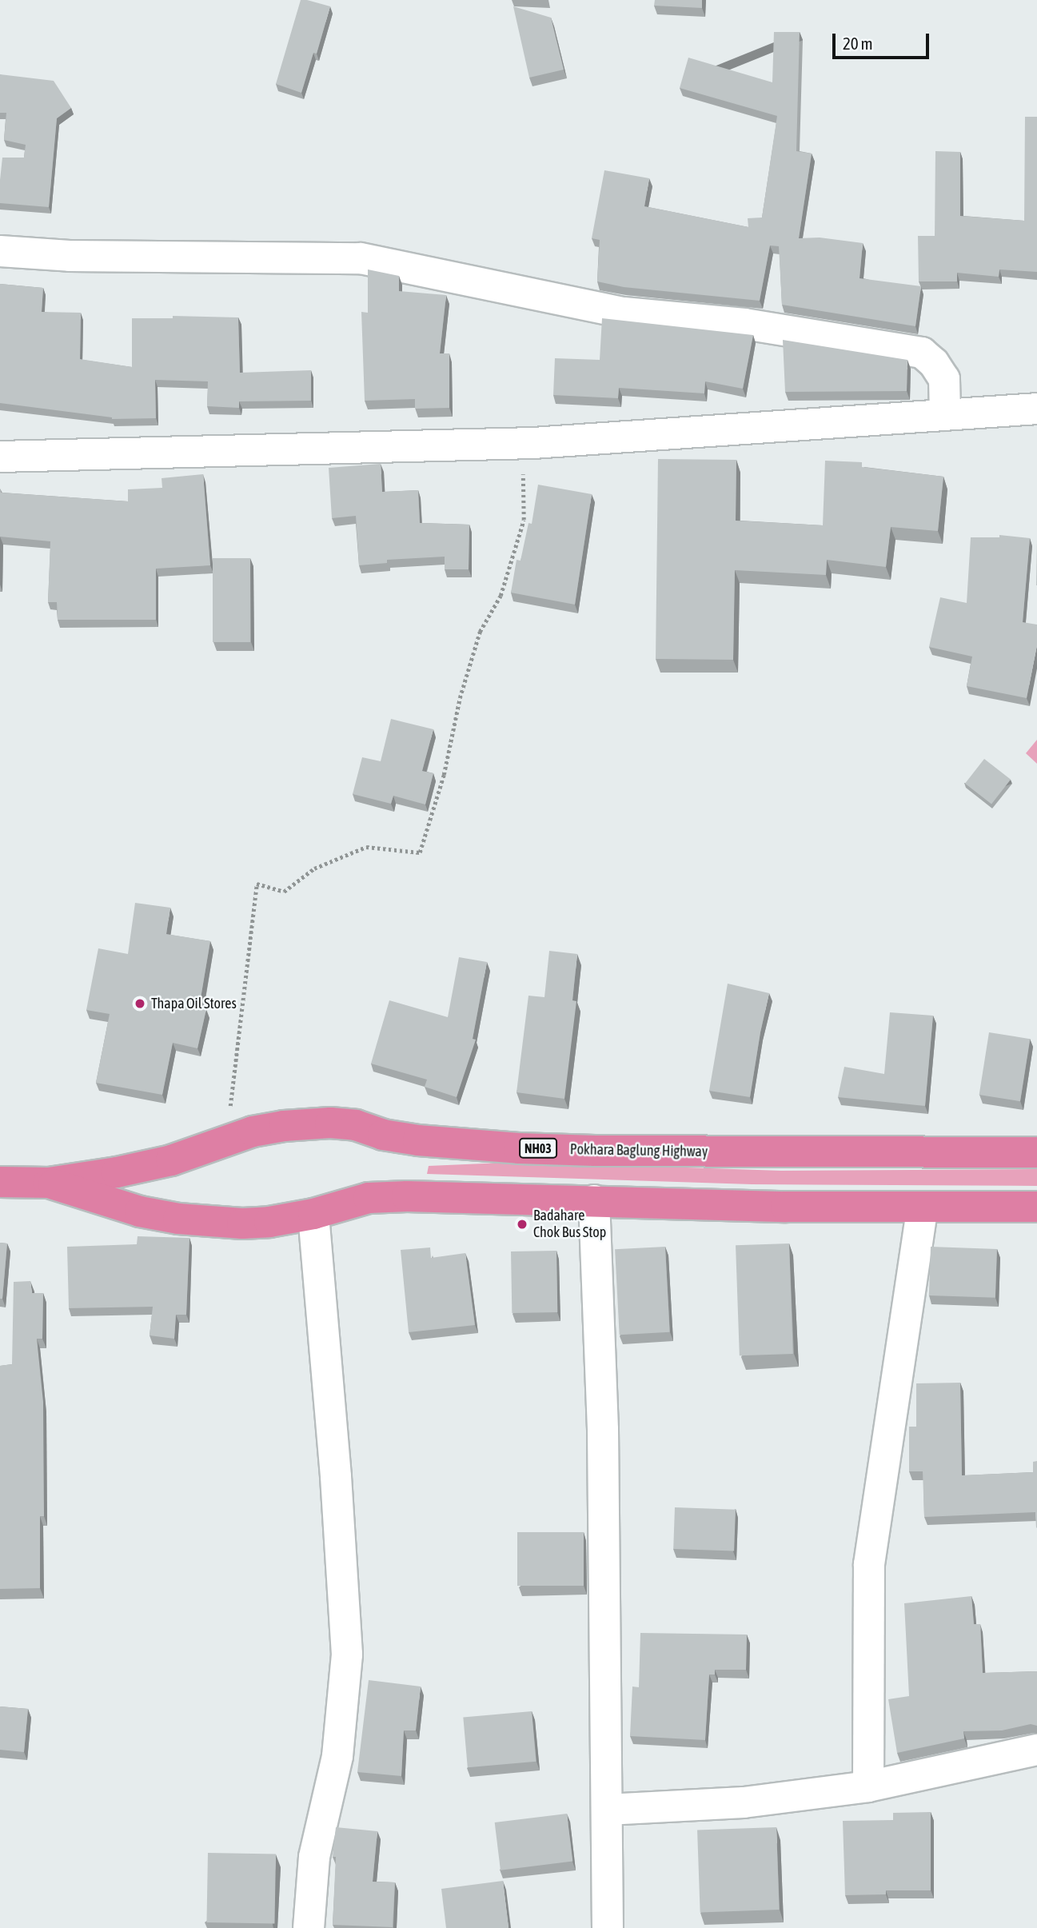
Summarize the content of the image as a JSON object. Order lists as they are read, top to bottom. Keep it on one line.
{"streets":{"highway":["NH03","Pokhara Baglung Highway"]},"places":["Thapa Oil Stores","Badahare Chok Bus Stop"],"scale_bar":"20 m"}
